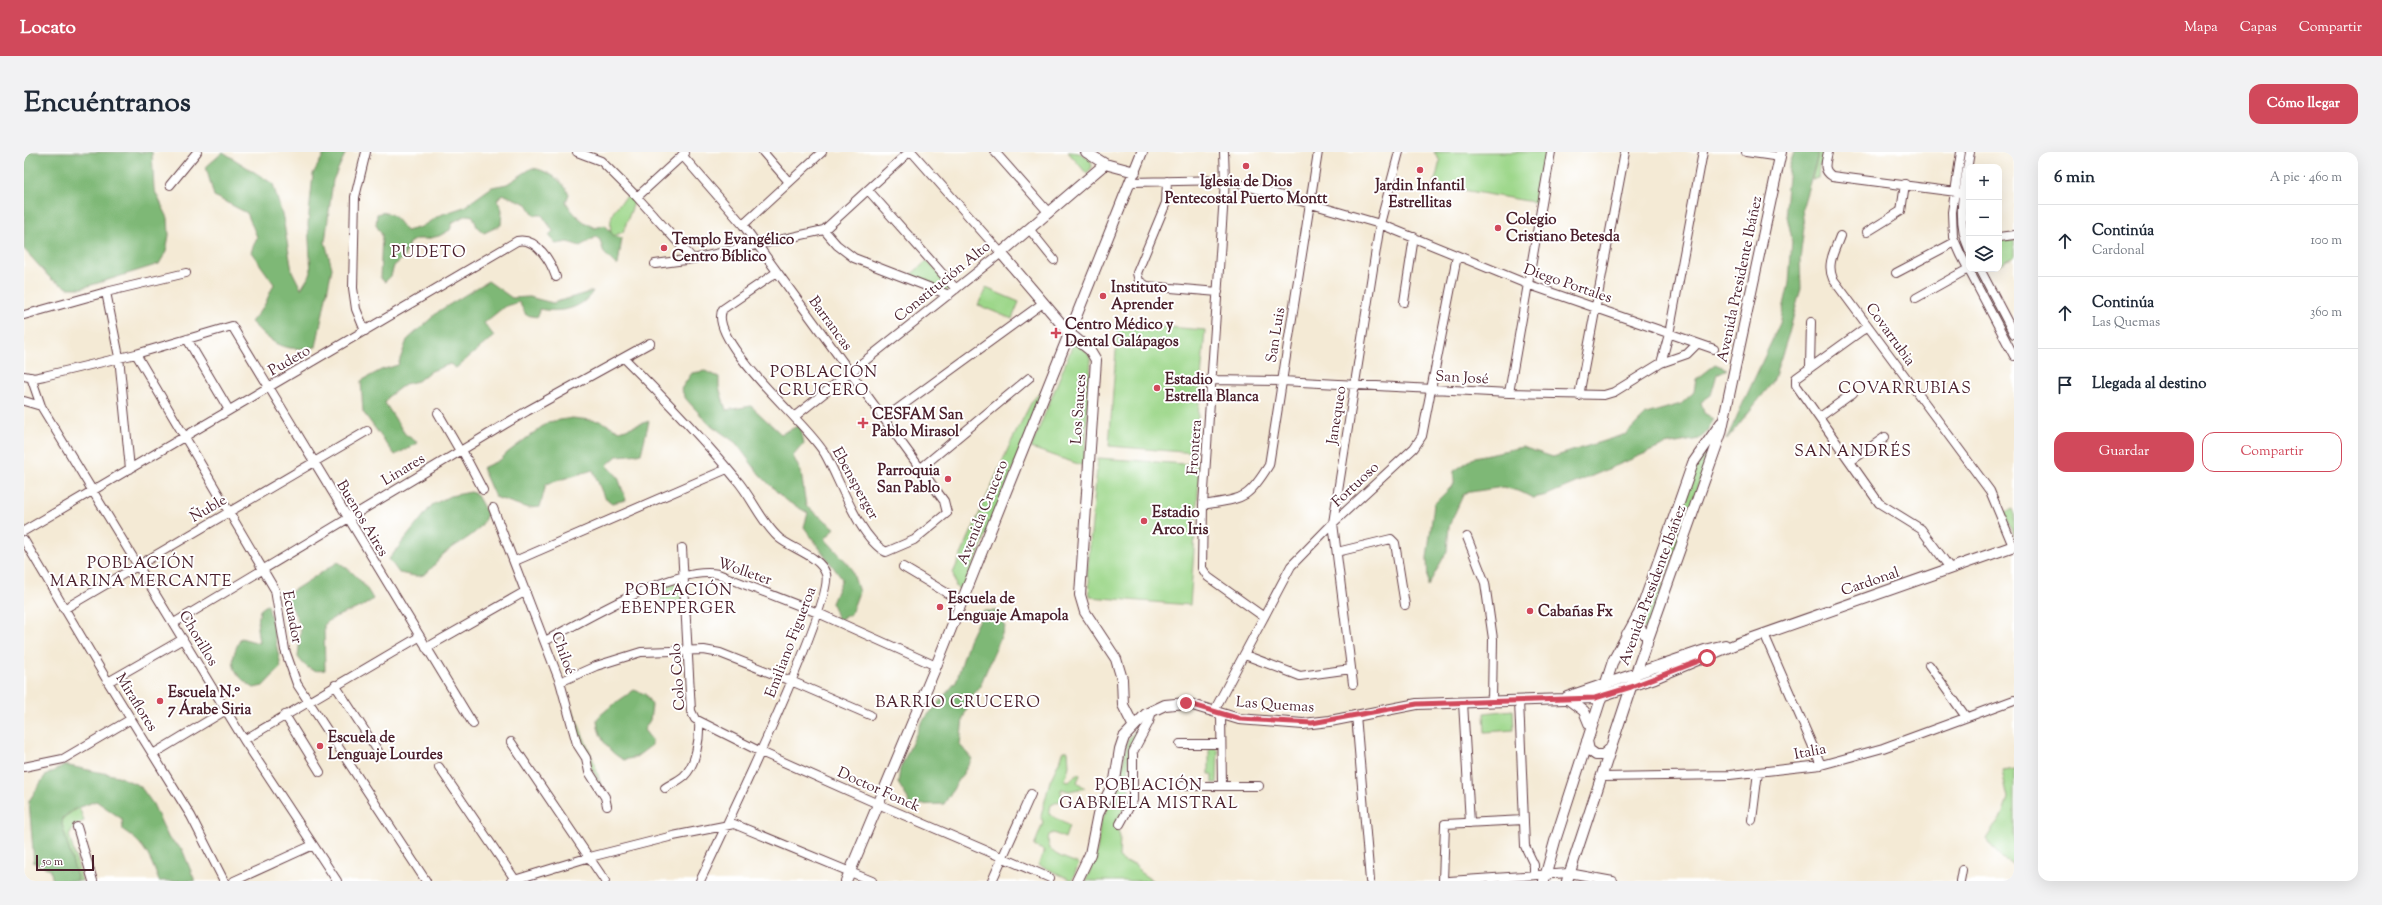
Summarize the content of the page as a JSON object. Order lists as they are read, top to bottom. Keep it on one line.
{"streets":{"main road":["Avenida Presidente Ibáñez","Constitución Alto","Los Sauces","Avenida Crucero","Cardonal","Las Quemas"],"street":["Diego Portales","Barrancas","Covarrubia","San Luis","Pudeto","San José","Janequeo","Frontera","Linares","Ebensperger","Fortuoso","Ñuble","Buenos Aires","Wolleter","Ecuador","Chorillos","Emiliano Figueroa","Chiloé","Colo Colo","Miraflores","Italia","Doctor Fonck"]},"crossings":[["Avenida Presidente Ibáñez","Cardonal"],["Avenida Presidente Ibáñez","Las Quemas"],["Avenida Presidente Ibáñez","Italia"],["Constitución Alto","Barrancas"],["Constitución Alto","Los Sauces"],["Constitución Alto","Ebensperger"],["Diego Portales","San Luis"],["Diego Portales","San José"],["Diego Portales","Janequeo"],["Diego Portales","Frontera"],["Diego Portales","Fortuoso"],["Diego Portales","Avenida Crucero"],["Barrancas","Ebensperger"],["Covarrubia","Cardonal"],["San Luis","San José"],["San Luis","Frontera"],["Pudeto","Buenos Aires"],["Pudeto","Ecuador"],["Pudeto","Chorillos"],["San José","Janequeo"],["San José","Frontera"],["San José","Fortuoso"],["Los Sauces","Avenida Crucero"],["Los Sauces","Las Quemas"],["Janequeo","Fortuoso"],["Frontera","Fortuoso"],["Linares","Buenos Aires"],["Linares","Ecuador"],["Linares","Chorillos"],["Linares","Emiliano Figueroa"],["Fortuoso","Las Quemas"],["Ñuble","Buenos Aires"],["Ñuble","Ecuador"],["Ñuble","Chorillos"],["Ñuble","Miraflores"],["Avenida Crucero","Wolleter"],["Avenida Crucero","Doctor Fonck"],["Wolleter","Emiliano Figueroa"],["Wolleter","Chiloé"],["Wolleter","Colo Colo"],["Cardonal","Las Quemas"],["Emiliano Figueroa","Doctor Fonck"],["Colo Colo","Doctor Fonck"]],"districts":["PUDETO","POBLACIÓN CRUCERO","COVARRUBIAS","SAN ANDRÉS","POBLACIÓN MARINA MERCANTE","POBLACIÓN EBENPERGER","BARRIO CRUCERO","POBLACIÓN GABRIELA MISTRAL"],"places":{"other":["Iglesia de Dios Pentecostal Puerto Montt","Jardin Infantil Estrellitas","Colegio Cristiano Betesda","Templo Evangélico Centro Bíblico","Instituto Aprender","Estadio Estrella Blanca","Parroquia San Pablo","Estadio Arco Iris","Escuela de Lenguaje Amapola","Cabañas Fx","Escuela N.º 7 Árabe Siria","Escuela de Lenguaje Lourdes"],"health":["Centro Médico y Dental Galápagos","CESFAM San Pablo Mirasol"]},"scale_bar":"50 m","page":{"header":"Locato","nav":["Mapa","Capas","Compartir"],"title":"Encuéntranos","buttons":["Cómo llegar",["Guardar","Compartir"]],"heading":["6 min","A pie · 460 m"],"map_buttons":["+","−"],"list":[["Continúa","Cardonal","100 m"],["Continúa","Las Quemas","360 m"],"Llegada al destino"],"scale":"50 m"}}
